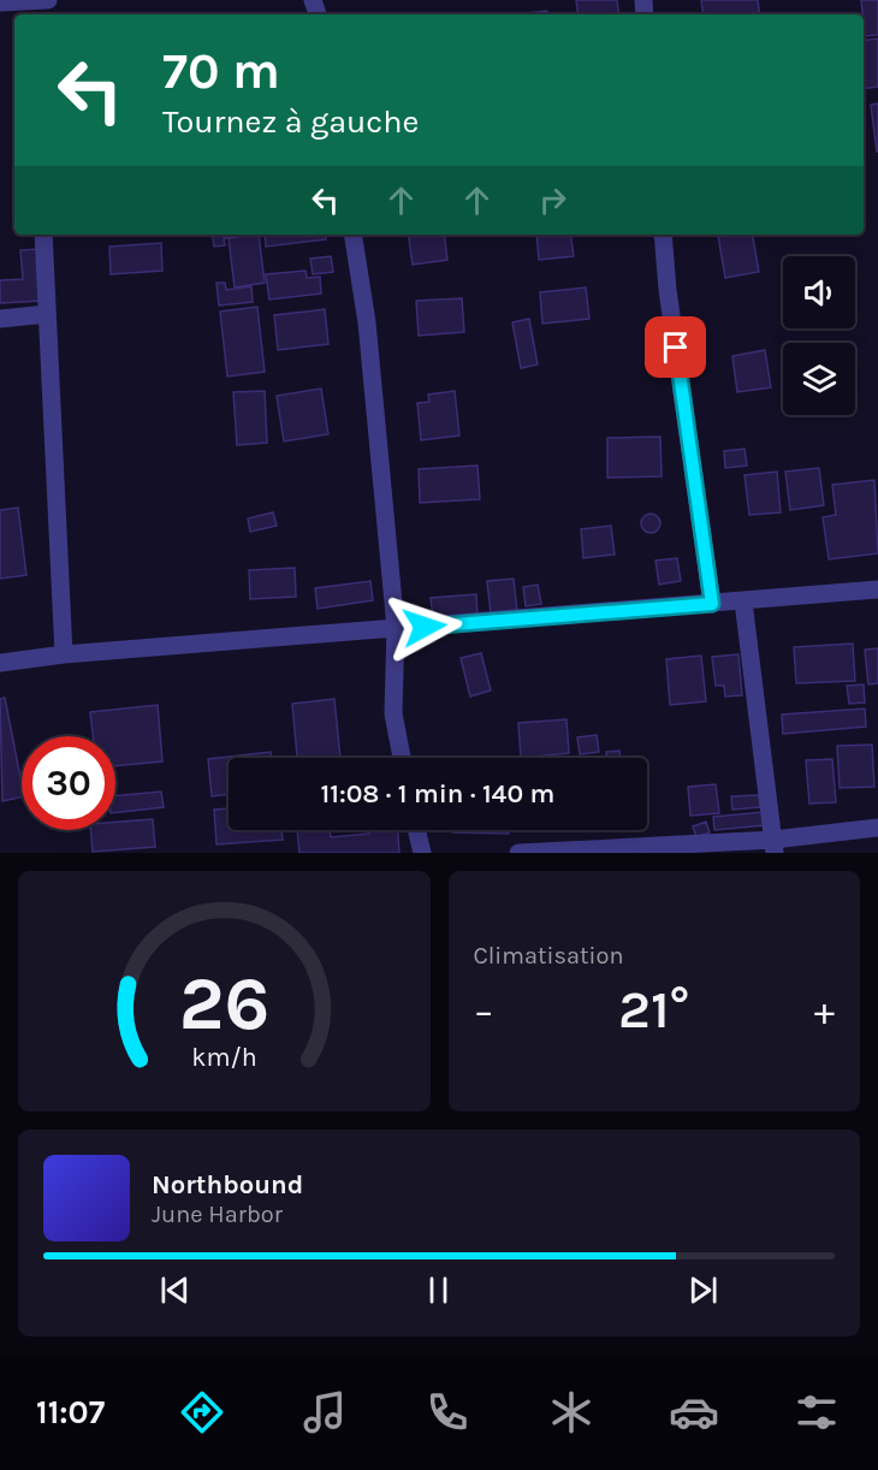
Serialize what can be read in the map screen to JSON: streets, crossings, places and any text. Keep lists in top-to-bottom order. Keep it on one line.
{"page":{"turn":["70 m","Tournez à gauche"],"limit":"30","trip":"11:08 · 1 min · 140 m","tile":"Climatisation","heat":["−","21°","+"],"song":["Northbound","June Harbor"],"tabs":"11:07","gauge":["26","km/h"]}}
